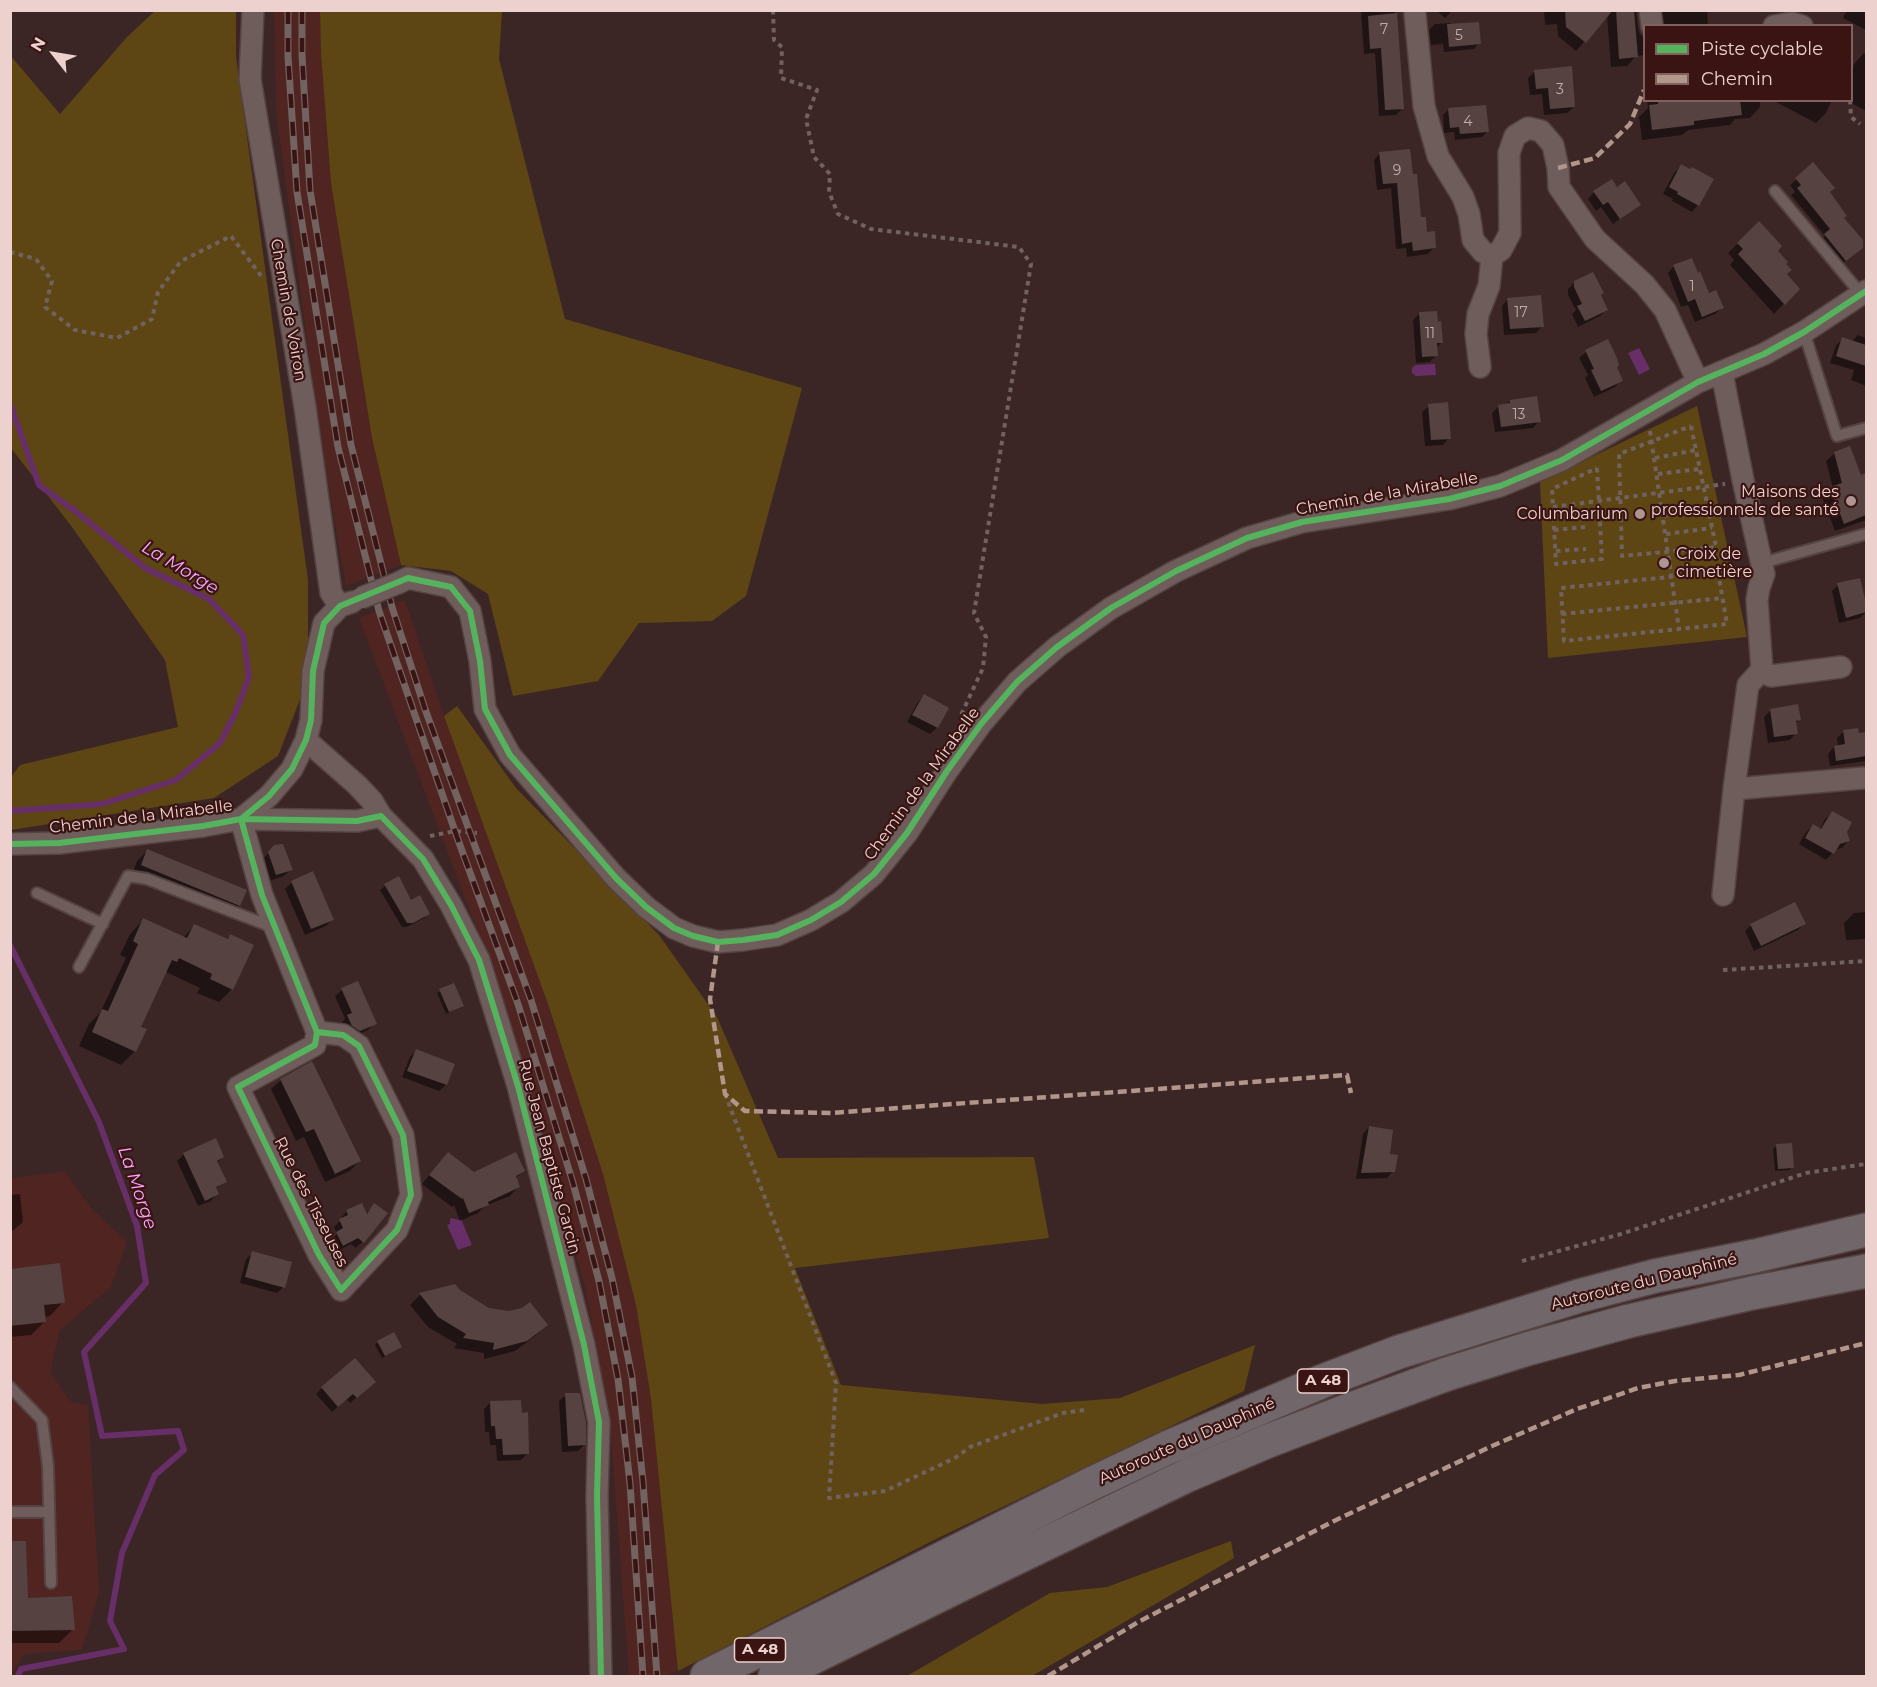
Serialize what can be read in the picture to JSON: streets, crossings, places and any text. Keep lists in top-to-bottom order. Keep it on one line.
{"streets":{"highway":["Autoroute du Dauphiné","A 48"],"street":["Chemin de Voiron","Chemin de la Mirabelle","Rue Jean Baptiste Garcin","Rue des Tisseuses"]},"crossings":[["Chemin de Voiron","Chemin de la Mirabelle"],["Chemin de la Mirabelle","Rue Jean Baptiste Garcin"]],"water":["La Morge"],"places":["Maisons des professionnels de santé","Columbarium","Croix de cimetière"],"house_numbers":["7","5","3","4","9","1","17","11","13"],"legend":["Piste cyclable","Chemin"],"north":"top left"}
